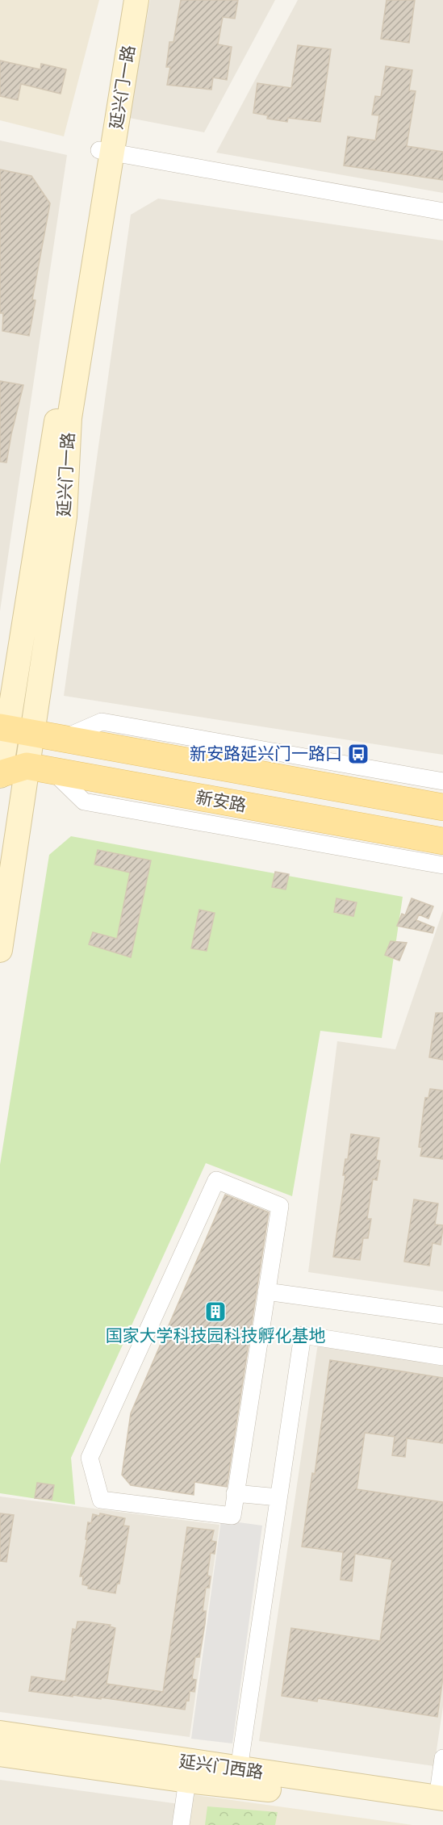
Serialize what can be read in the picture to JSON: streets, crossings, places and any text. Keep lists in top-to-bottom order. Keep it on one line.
{"streets":{"main road":["新安路"],"street":["延兴门一路","延兴门西路"]},"crossings":[["延兴门一路","新安路"]],"places":{"bus stop":["新安路延兴门一路口"],"building":["国家大学科技园科技孵化基地"]}}
